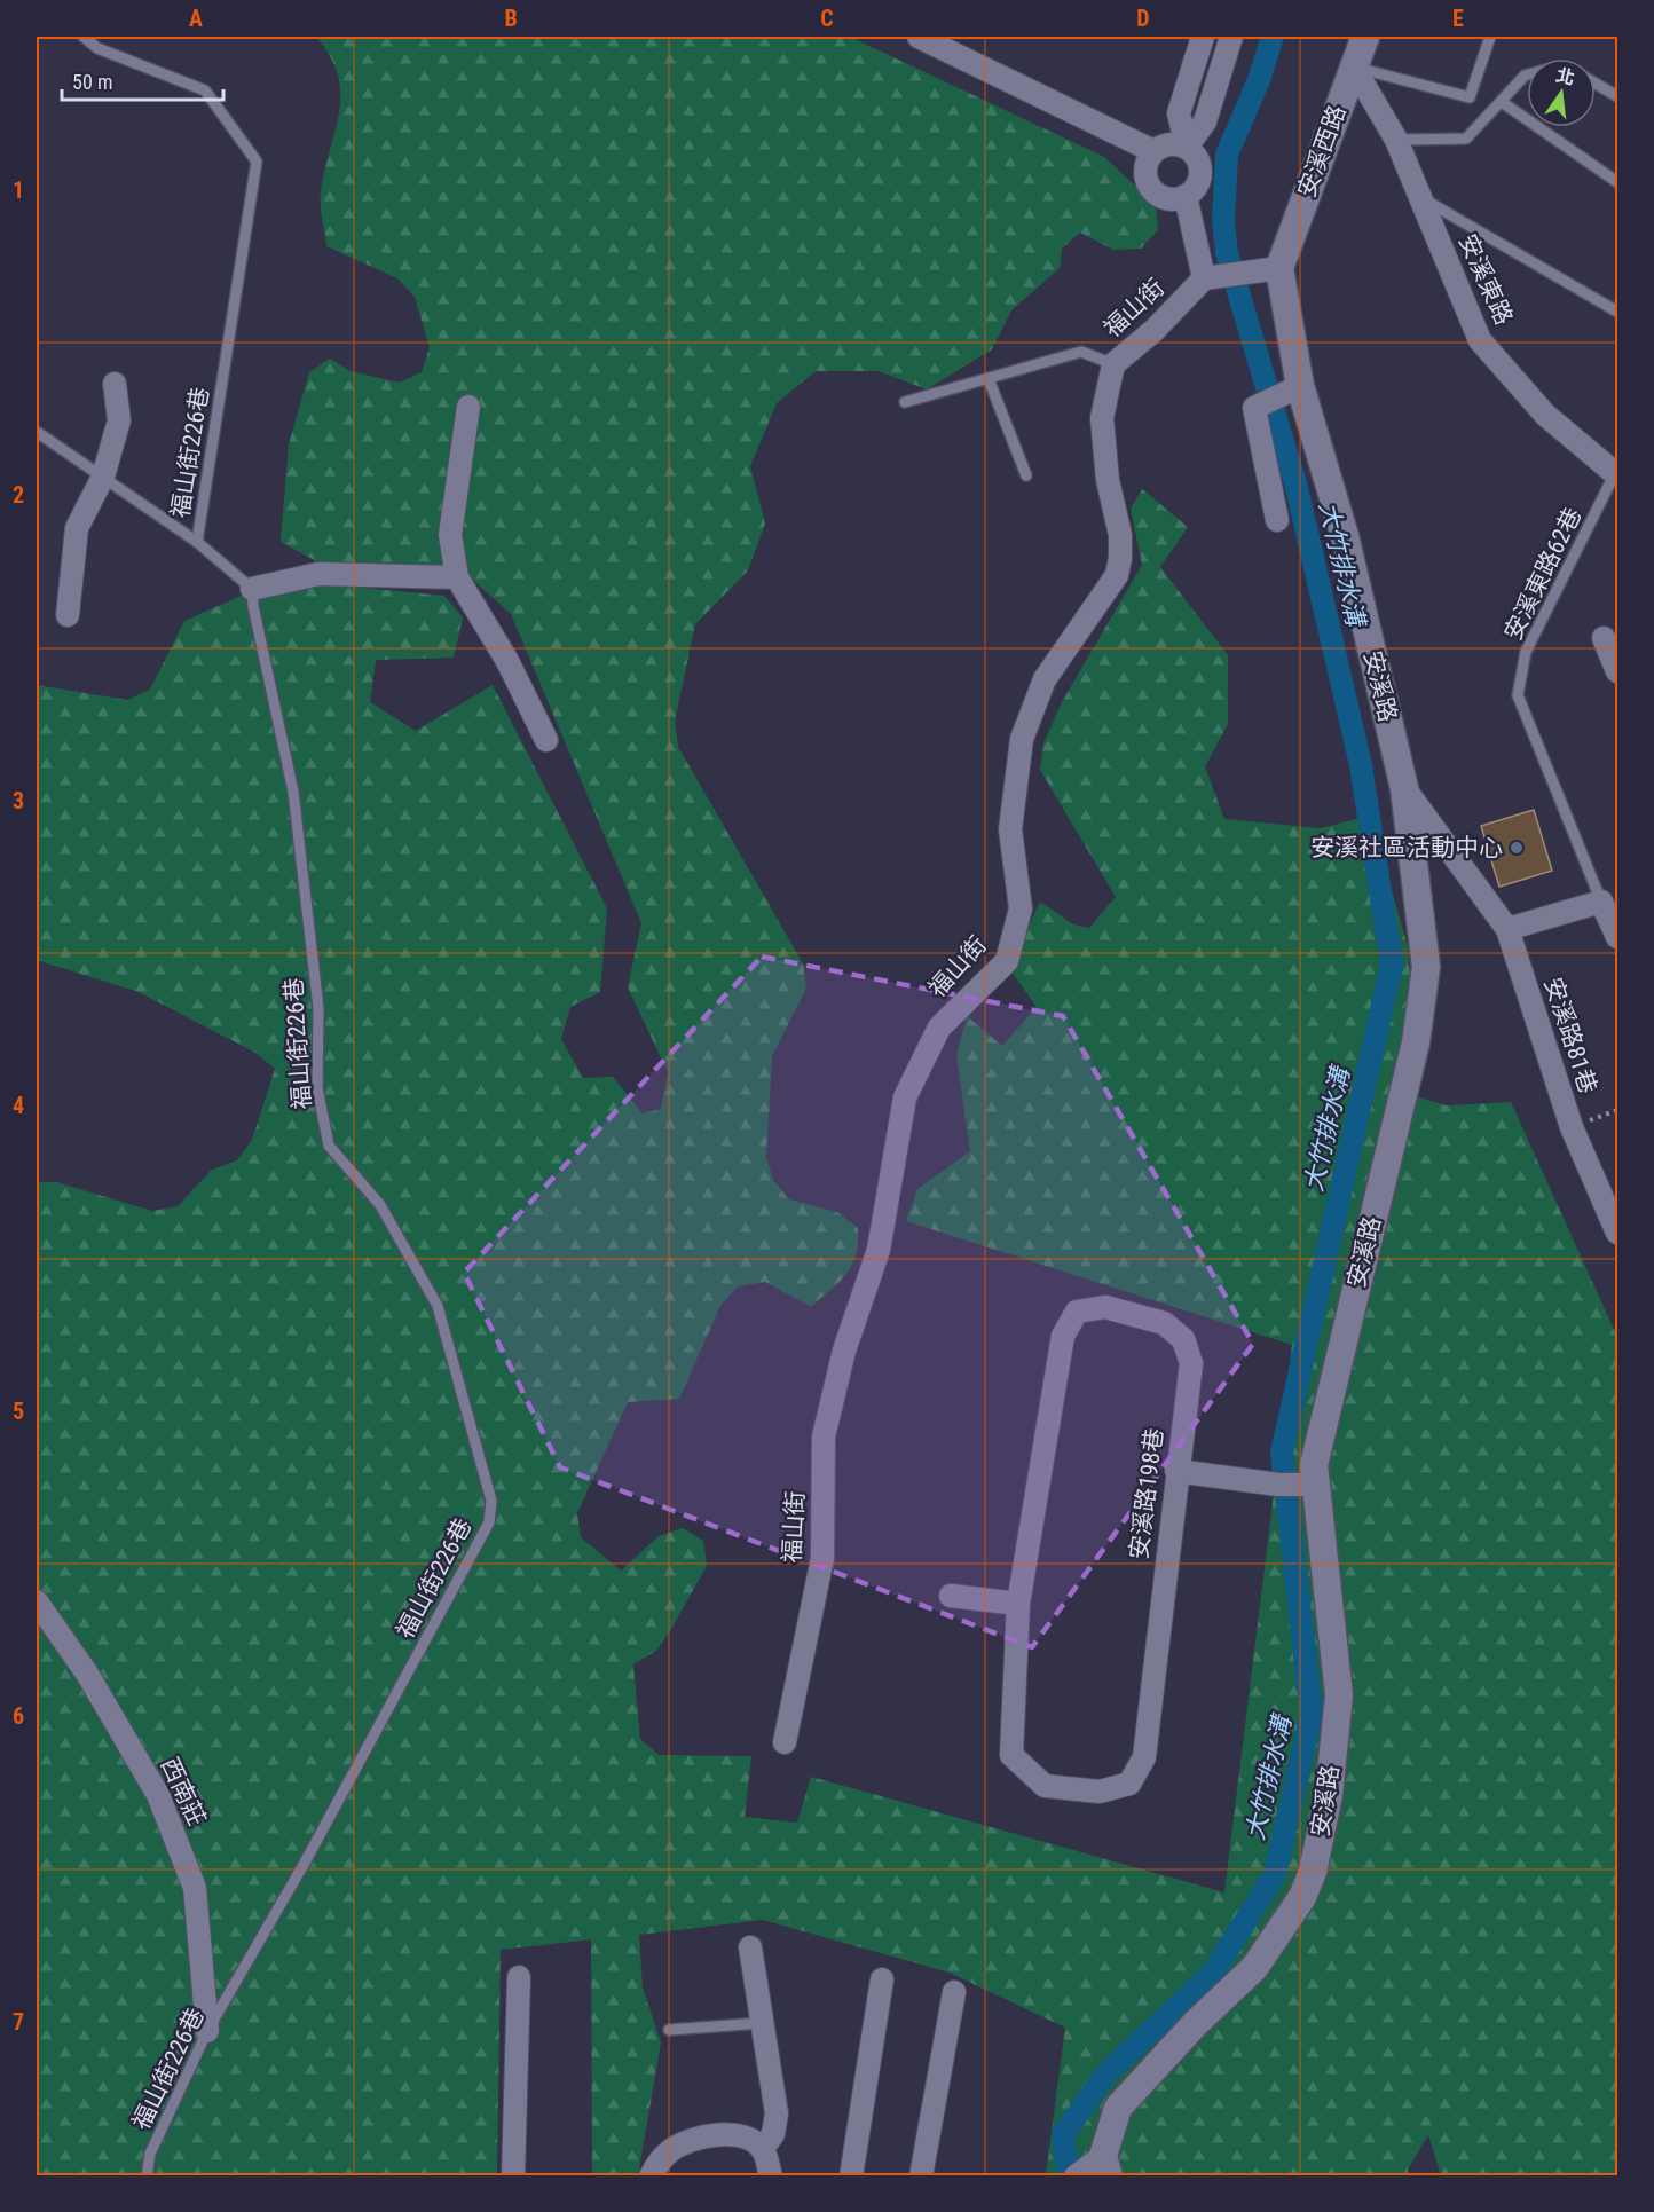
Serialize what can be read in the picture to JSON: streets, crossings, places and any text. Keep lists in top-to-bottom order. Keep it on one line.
{"streets":{"street":["安溪西路","安溪東路","福山街","安溪路","安溪路81巷","安溪路198巷","西南莊"],"lane":["福山街226巷","安溪東路62巷"]},"crossings":[["安溪西路","安溪東路"],["安溪西路","安溪路"],["安溪東路","安溪東路62巷"],["福山街226巷","西南莊"],["安溪路","安溪路81巷"]],"water":["大竹排水溝"],"places":["安溪社區活動中心"],"scale_bar":"50 m","north":"top","grid":{"columns":["A","B","C","D","E"],"rows":["1","2","3","4","5","6","7"]}}
